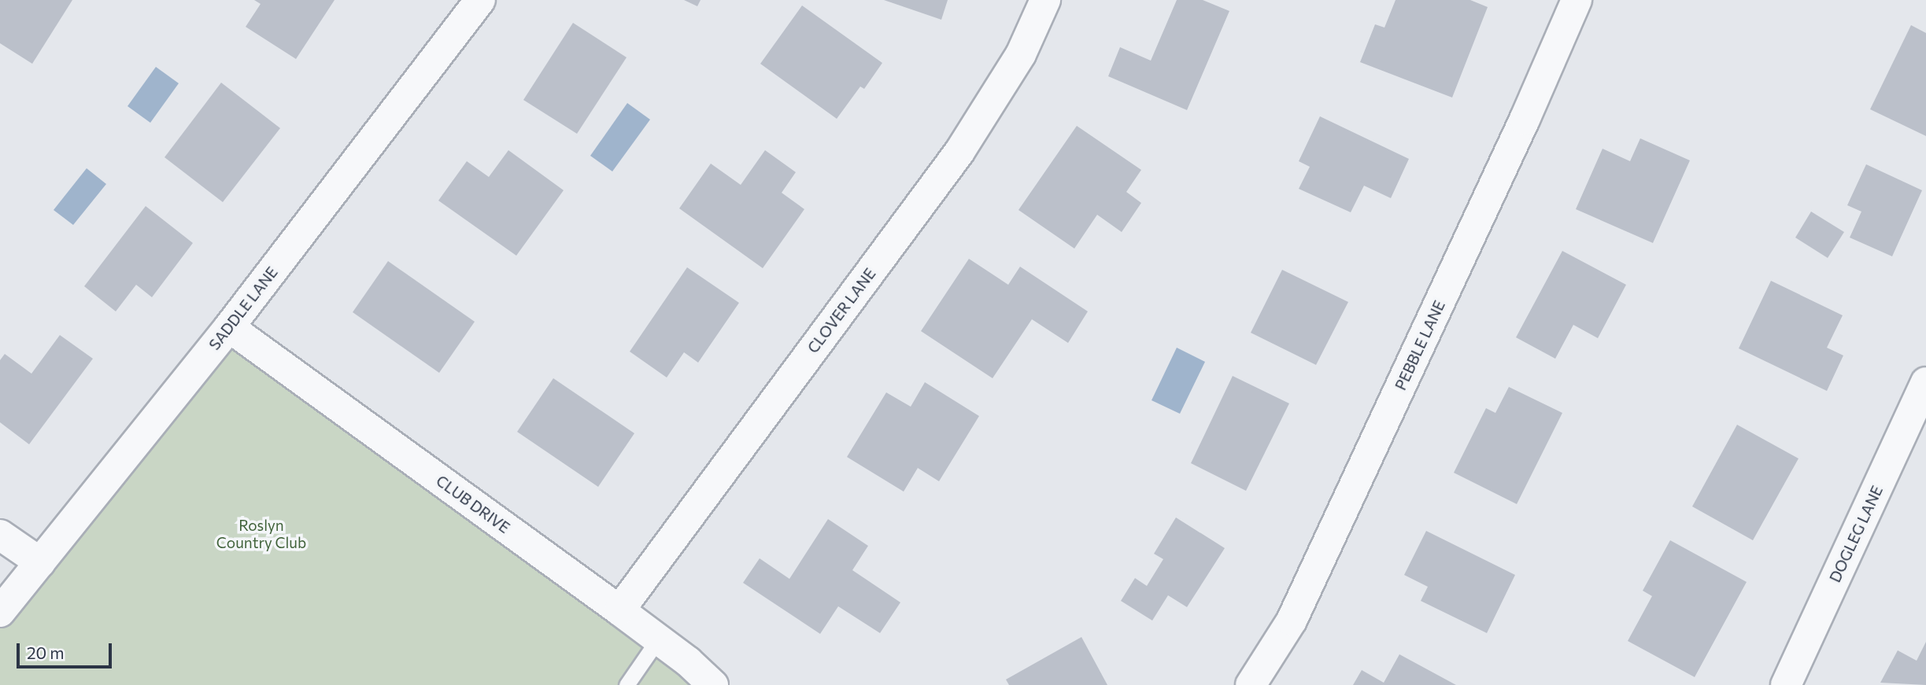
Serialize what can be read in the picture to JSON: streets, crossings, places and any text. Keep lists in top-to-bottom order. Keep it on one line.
{"streets":{"street":["SADDLE LANE","CLOVER LANE","PEBBLE LANE","CLUB DRIVE","DOGLEG LANE"]},"crossings":[["SADDLE LANE","CLUB DRIVE"],["CLOVER LANE","CLUB DRIVE"]],"parks":["Roslyn Country Club"],"scale_bar":"20 m"}
